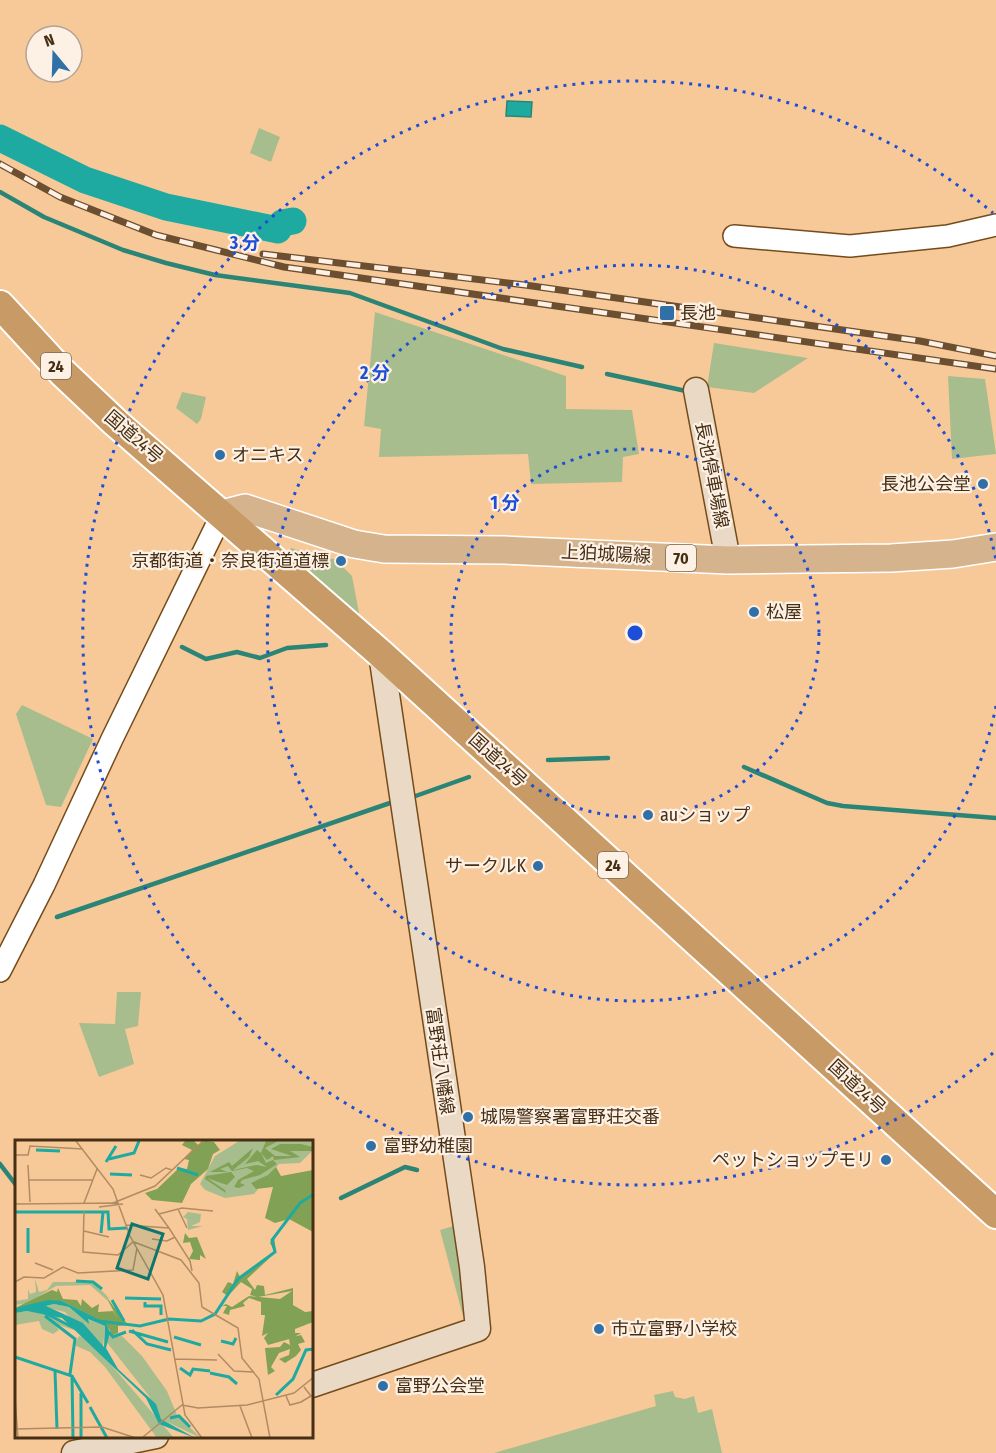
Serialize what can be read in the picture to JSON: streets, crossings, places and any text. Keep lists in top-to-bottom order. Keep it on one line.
{"streets":{"highway":["24","国道24号"],"main road":["長池停車場線","上狛城陽線","70","富野荘八幡線"]},"crossings":[["国道24号","上狛城陽線"],["国道24号","富野荘八幡線"],["長池停車場線","上狛城陽線"]],"places":{"transit":["長池"],"other":["オニキス","長池公会堂","京都街道・奈良街道道標","松屋","auショップ","サークルK","城陽警察署富野荘交番","富野幼稚園","ペットショップモリ","市立富野小学校","富野公会堂"]},"north":"top","rings":["3 分","2 分","1 分"]}
